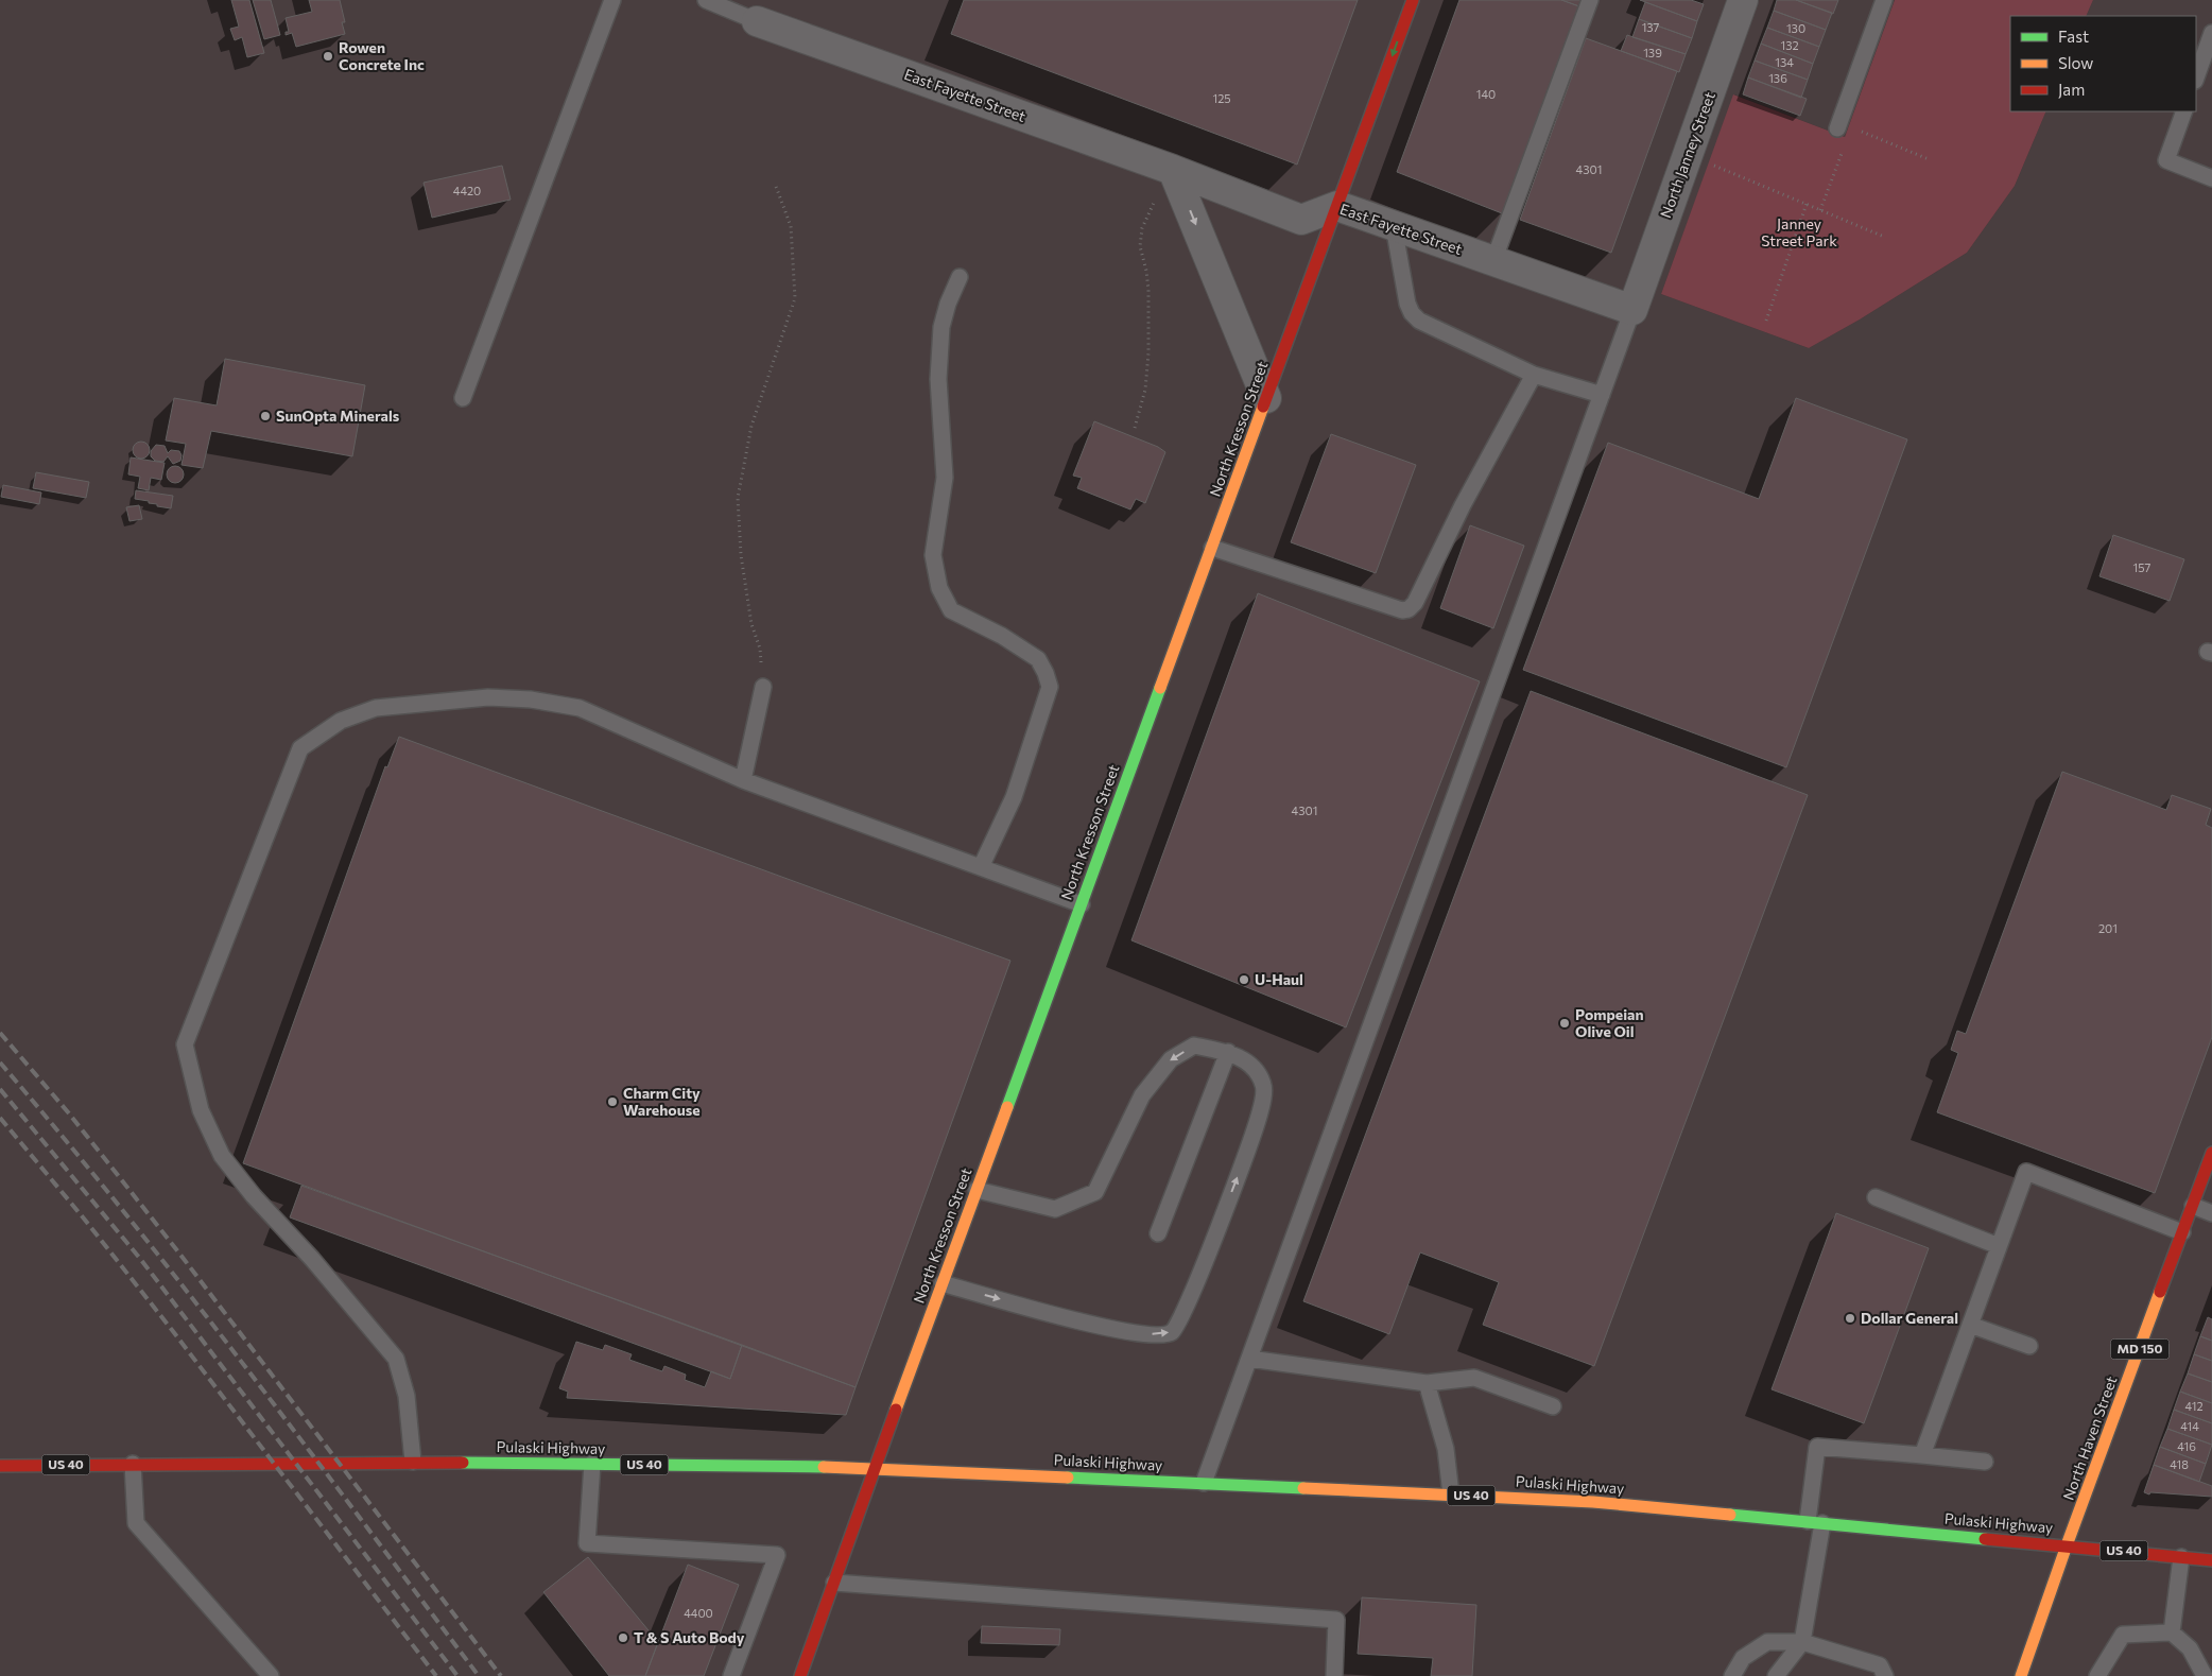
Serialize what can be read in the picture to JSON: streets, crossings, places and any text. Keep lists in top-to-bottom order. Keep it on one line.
{"streets":{"main road":["North Kresson Street","MD 150","North Haven Street","Pulaski Highway","US 40"],"street":["East Fayette Street","North Janney Street"]},"crossings":[["East Fayette Street","North Janney Street"],["East Fayette Street","North Kresson Street"],["North Kresson Street","Pulaski Highway"],["North Haven Street","Pulaski Highway"]],"parks":["Janney Street Park"],"places":["Rowen Concrete Inc","SunOpta Minerals","U-Haul","Pompeian Olive Oil","Charm City Warehouse","Dollar General","T & S Auto Body"],"house_numbers":["137","130","132","139","134","136","140","125","4301","4420","157","4301","201","412","414","416","418","4400"],"legend":["Fast","Slow","Jam"]}
